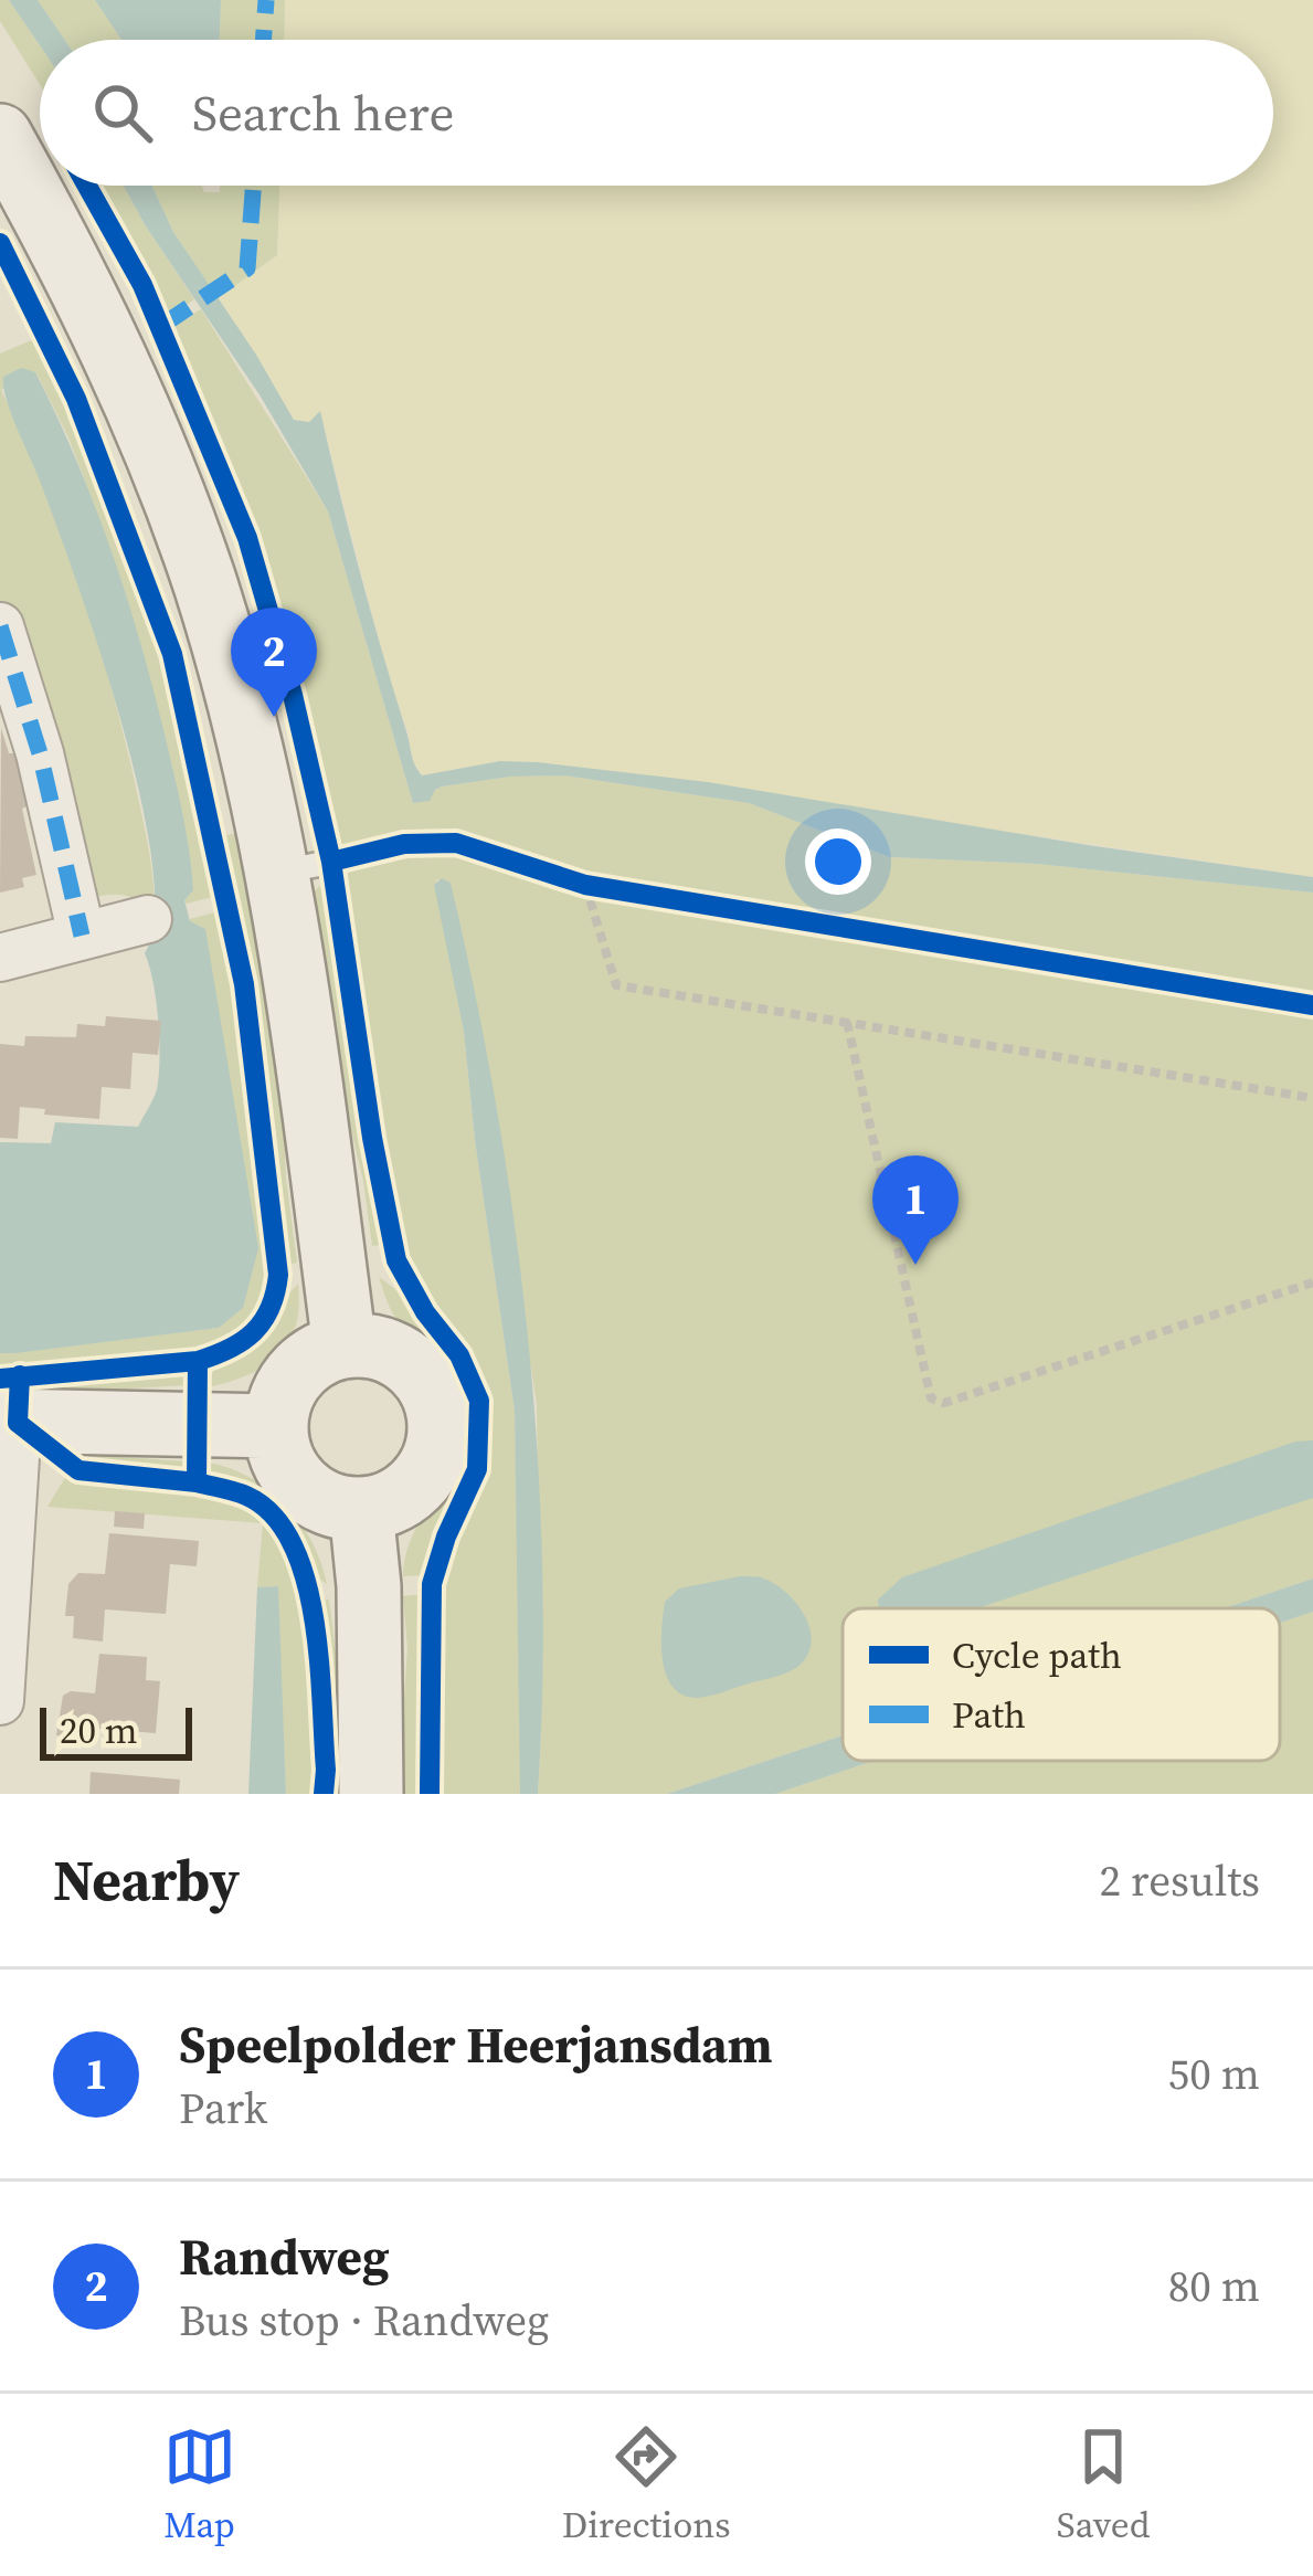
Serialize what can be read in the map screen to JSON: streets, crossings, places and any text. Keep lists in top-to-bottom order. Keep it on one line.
{"legend":["Cycle path","Path"],"scale_bar":"20 m","page":{"search":"Search here","pins":["2","1"],"scale":"20 m","heading":["Nearby","2 results"],"list":[{"mark":"1","name":"Speelpolder Heerjansdam","note":"Park","value":"50 m"},{"mark":"2","name":"Randweg","note":"Bus stop · Randweg","value":"80 m"}],"nav":["Map","Directions","Saved"]}}
